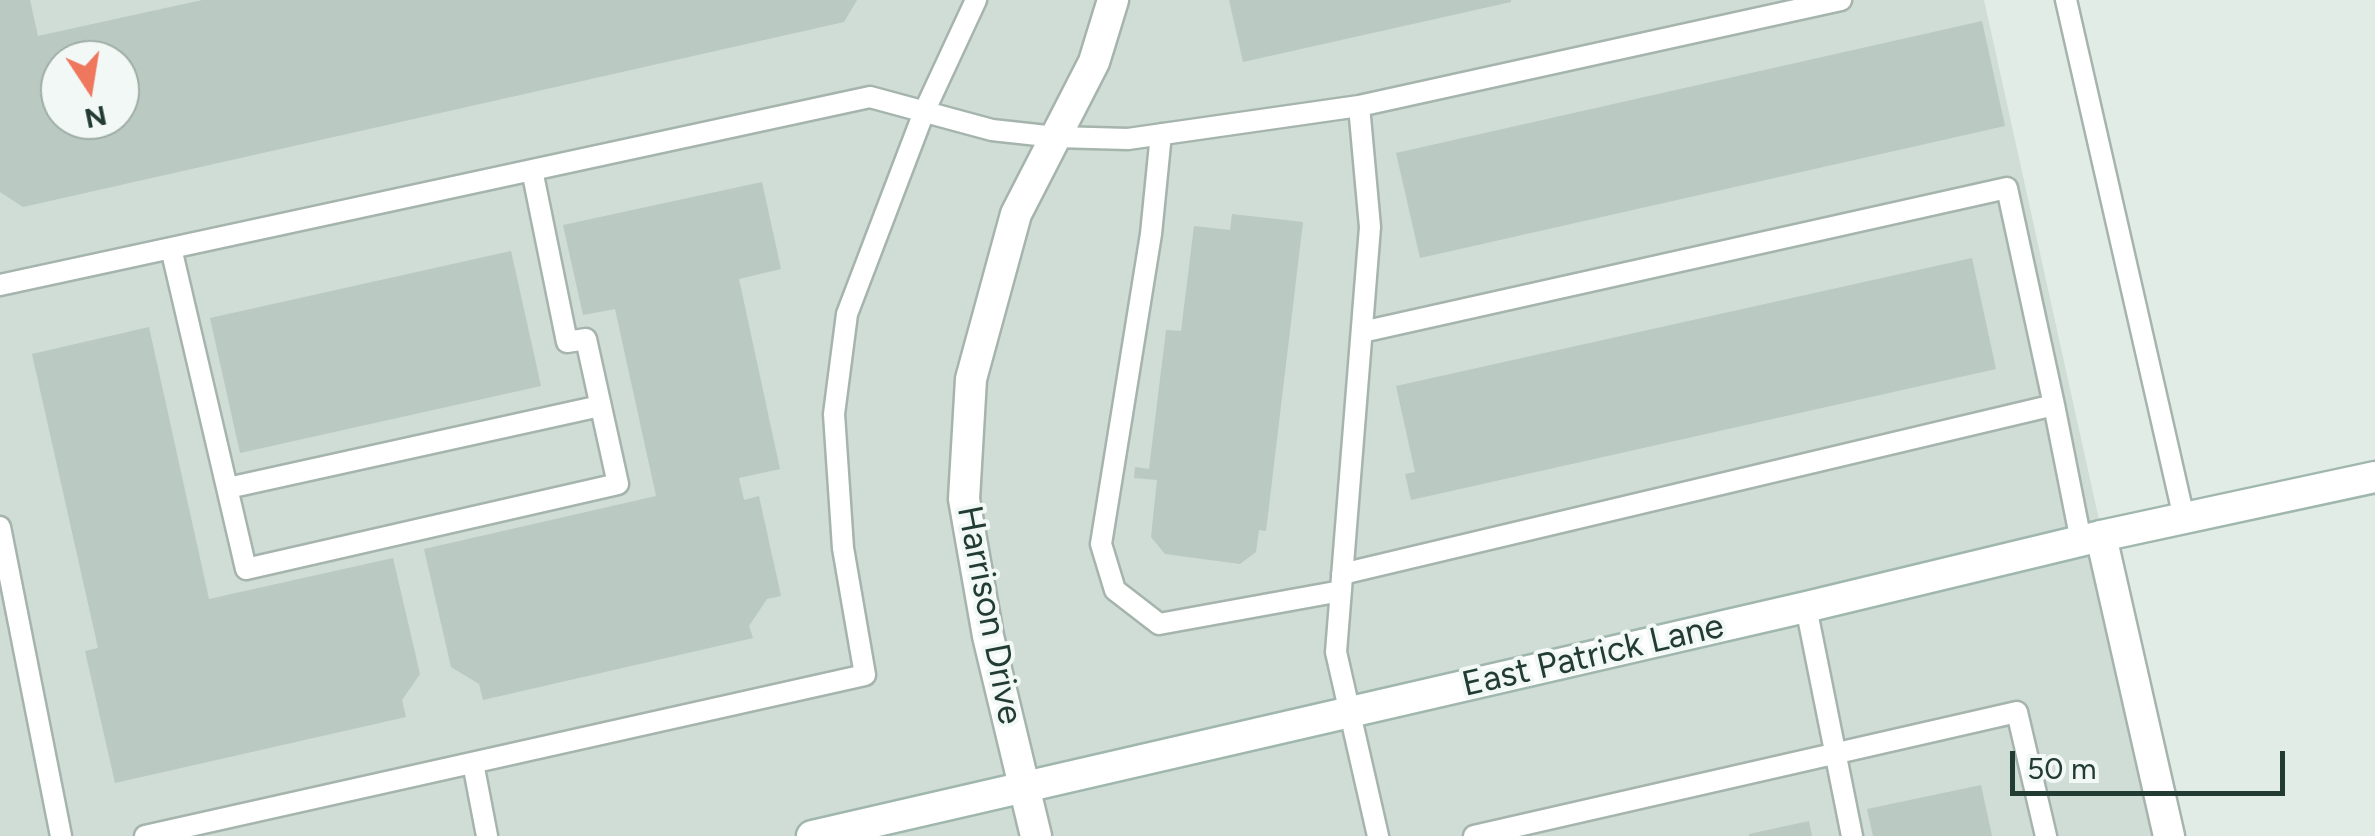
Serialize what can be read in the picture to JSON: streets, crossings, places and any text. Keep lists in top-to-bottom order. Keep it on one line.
{"streets":{"main road":["Harrison Drive","East Patrick Lane"]},"crossings":[["Harrison Drive","East Patrick Lane"]],"scale_bar":"50 m","north":"bottom"}
